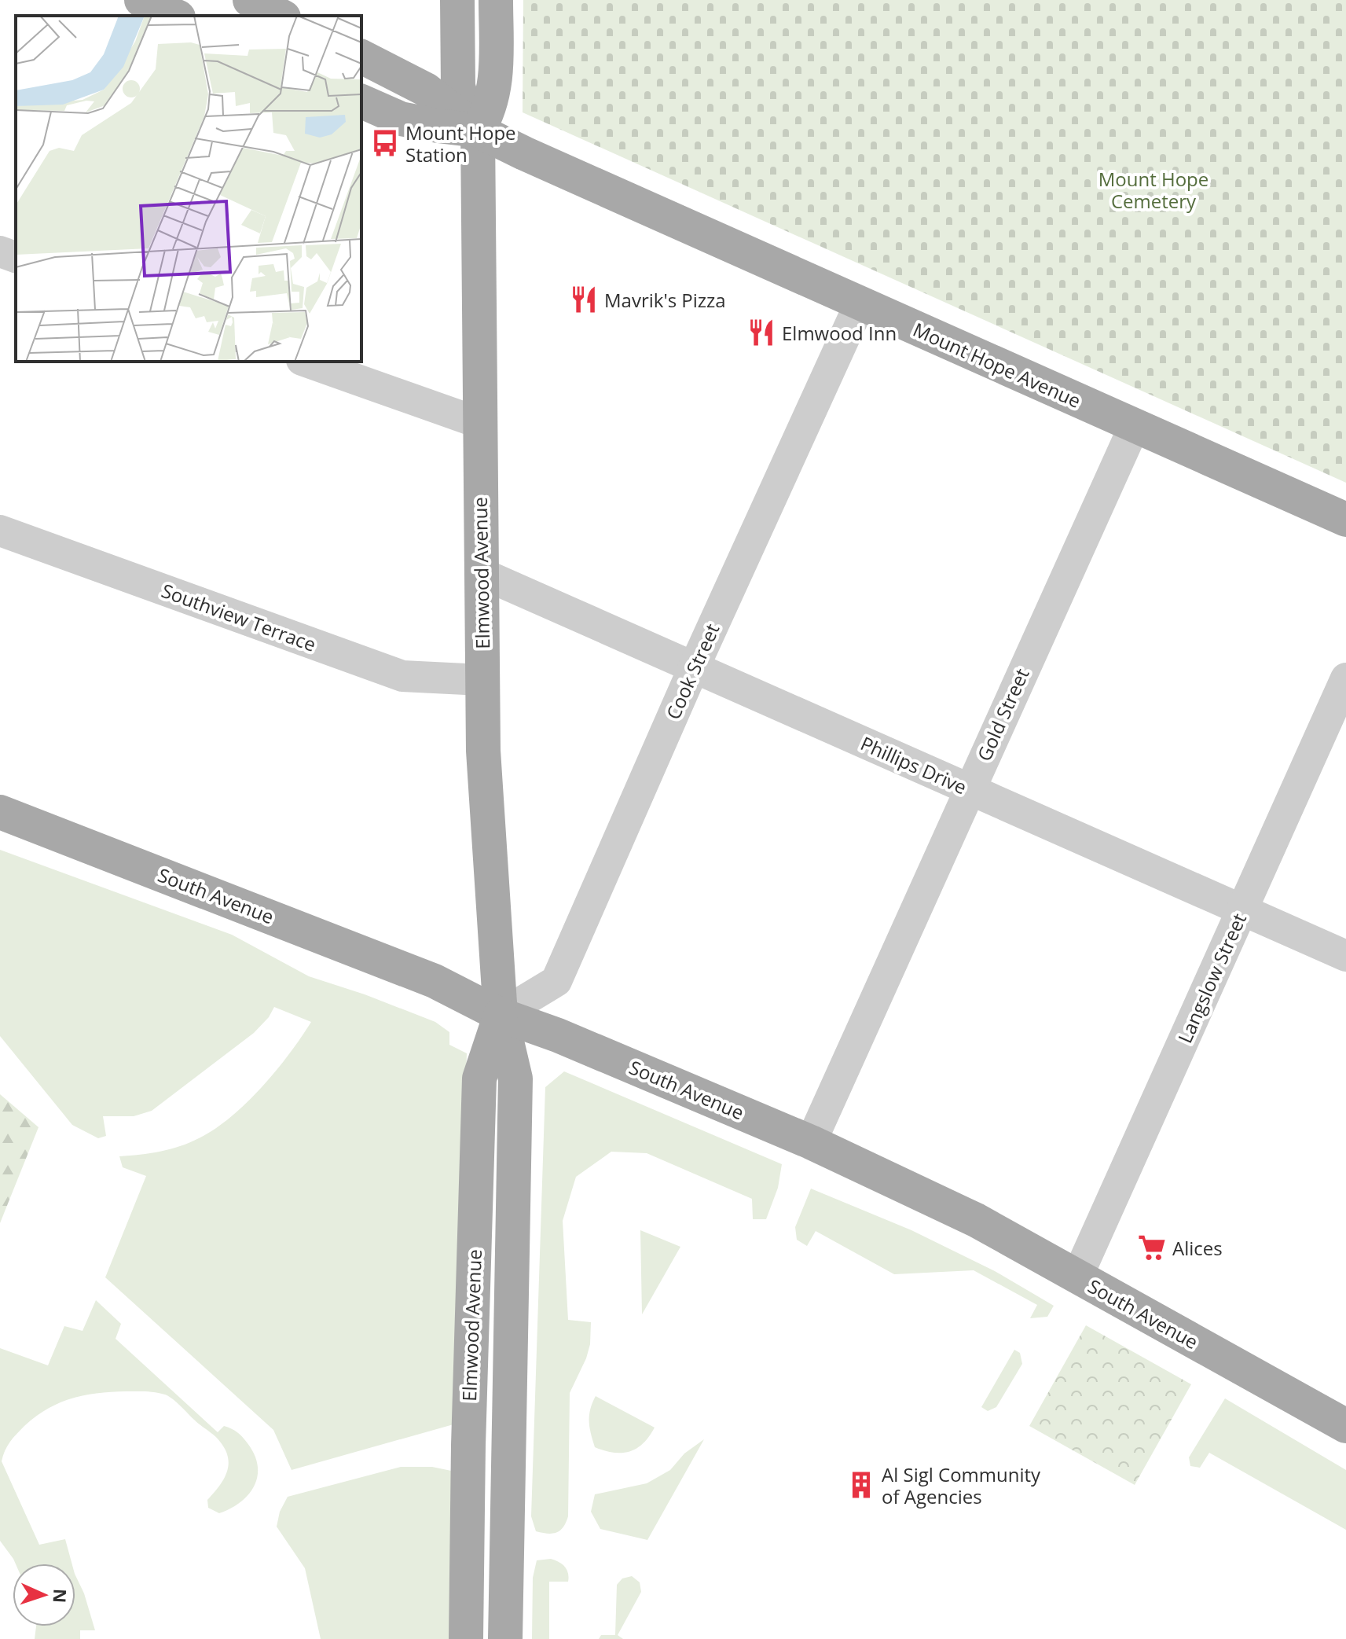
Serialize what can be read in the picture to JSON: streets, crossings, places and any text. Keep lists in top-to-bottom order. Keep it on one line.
{"streets":{"main road":["Mount Hope Avenue","Elmwood Avenue","South Avenue"],"street":["Southview Terrace","Cook Street","Gold Street","Phillips Drive","Langslow Street"]},"crossings":[["Mount Hope Avenue","Elmwood Avenue"],["Mount Hope Avenue","Cook Street"],["Mount Hope Avenue","Gold Street"],["Elmwood Avenue","Southview Terrace"],["Elmwood Avenue","Cook Street"],["Elmwood Avenue","Phillips Drive"],["Elmwood Avenue","South Avenue"],["Cook Street","Phillips Drive"],["Cook Street","South Avenue"],["Gold Street","Phillips Drive"],["Gold Street","South Avenue"],["Phillips Drive","Langslow Street"],["South Avenue","Langslow Street"]],"parks":["Mount Hope Cemetery"],"places":{"bus stop":["Mount Hope Station"],"restaurant":["Mavrik's Pizza","Elmwood Inn"],"supermarket":["Alices"],"building":["Al Sigl Community of Agencies"]},"north":"right"}
